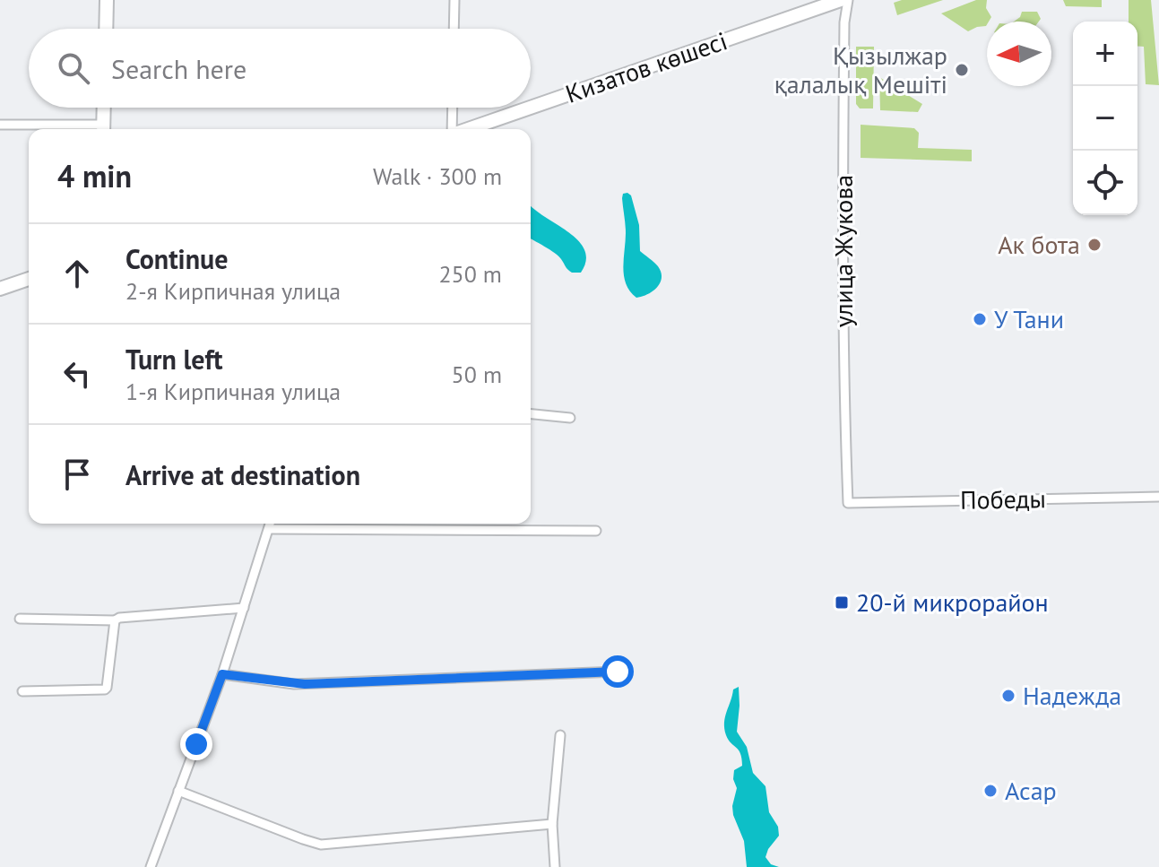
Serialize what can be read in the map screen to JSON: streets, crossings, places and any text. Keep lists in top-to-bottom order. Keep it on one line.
{"streets":{"main road":["Кизатов көшесі"],"street":["улица Жукова","Победы"]},"crossings":[["улица Жукова","Победы"]],"places":{"other":["Қызылжар қалалық Мешіті","Ак бота","У Тани","Надежда","Асар"],"transit":["20-й микрорайон"]},"north":"left","page":{"map_buttons":["+","−"],"search":"Search here","heading":["4 min","Walk · 300 m"],"list":[["Continue","2-я Кирпичная улица","250 m"],["Turn left","1-я Кирпичная улица","50 m"],"Arrive at destination"]}}
